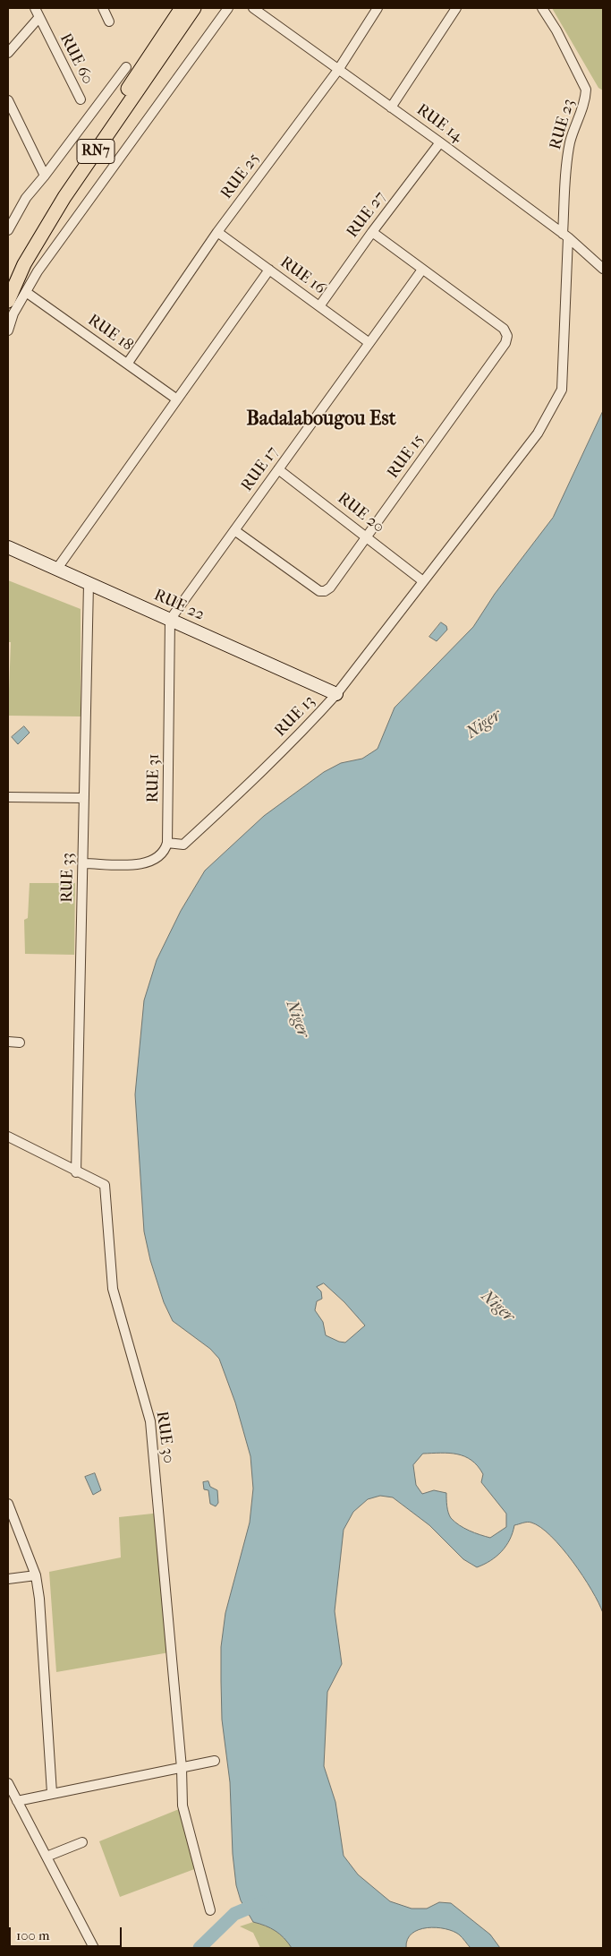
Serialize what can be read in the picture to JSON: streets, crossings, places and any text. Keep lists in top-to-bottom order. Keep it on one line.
{"streets":{"main road":["RN7"],"street":["RUE 60","RUE 14","RUE 23","RUE 25","RUE 27","RUE 16","RUE 18","RUE 15","RUE 17","RUE 20","RUE 22","RUE 13","RUE 31","RUE 33","RUE 30"]},"crossings":[["RUE 14","RUE 23"],["RUE 14","RUE 25"],["RUE 14","RUE 27"],["RUE 23","RUE 20"],["RUE 23","RUE 13"],["RUE 25","RUE 16"],["RUE 25","RUE 18"],["RUE 27","RUE 16"],["RUE 16","RUE 17"],["RUE 15","RUE 17"],["RUE 15","RUE 20"],["RUE 17","RUE 20"],["RUE 17","RUE 22"],["RUE 17","RUE 31"],["RUE 20","RUE 13"],["RUE 22","RUE 13"],["RUE 22","RUE 31"],["RUE 22","RUE 33"],["RUE 13","RUE 31"],["RUE 33","RUE 30"]],"districts":["Badalabougou Est"],"water":["Niger"],"scale_bar":"100 m"}
